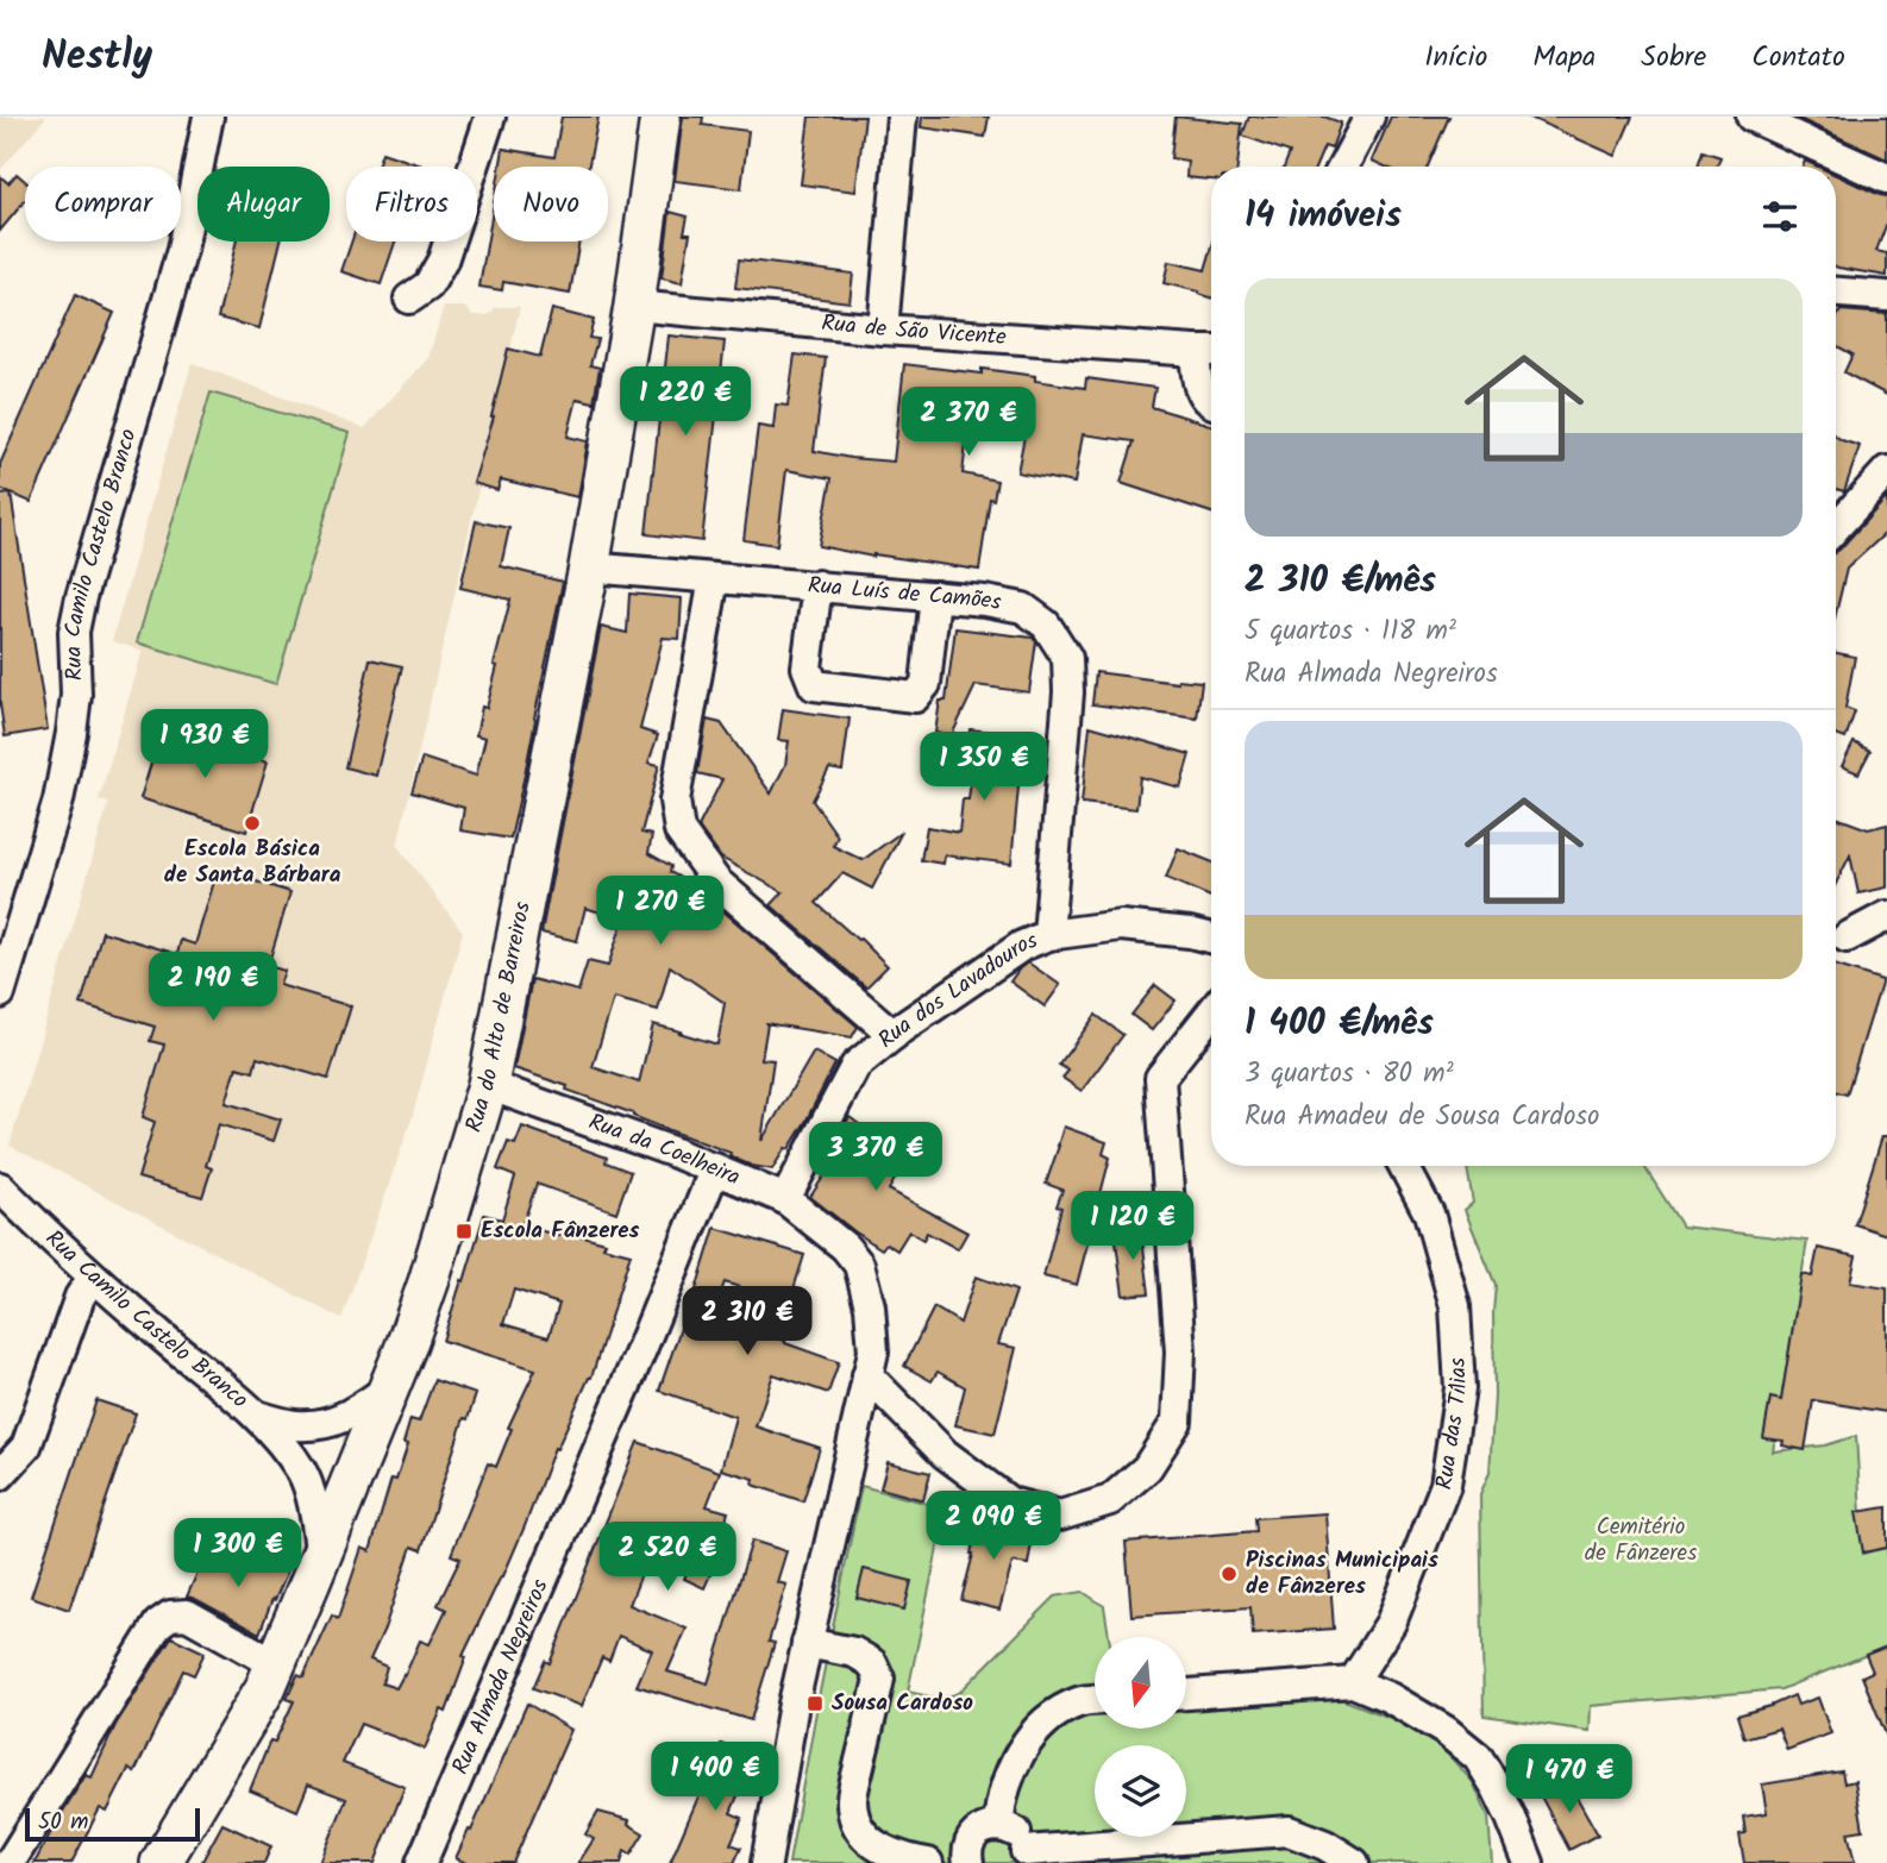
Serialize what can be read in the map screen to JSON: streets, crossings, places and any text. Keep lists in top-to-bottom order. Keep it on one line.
{"streets":{"street":["Rua de São Vicente","Rua Camilo Castelo Branco","Rua Luís de Camões","Rua dos Lavadouros","Rua do Alto de Barreiros","Rua da Coelheira","Rua das Tílias","Rua Almada Negreiros"]},"crossings":[["Rua de São Vicente","Rua do Alto de Barreiros"],["Rua Camilo Castelo Branco","Rua do Alto de Barreiros"],["Rua Luís de Camões","Rua dos Lavadouros"],["Rua Luís de Camões","Rua do Alto de Barreiros"],["Rua dos Lavadouros","Rua da Coelheira"],["Rua do Alto de Barreiros","Rua da Coelheira"],["Rua da Coelheira","Rua Almada Negreiros"]],"parks":["Cemitério de Fânzeres"],"places":{"other":["Escola Básica de Santa Bárbara","Piscinas Municipais de Fânzeres"],"transit":["Escola Fânzeres","Sousa Cardoso"]},"scale_bar":"50 m","north":"bottom","page":{"header":"Nestly","nav":["Início","Mapa","Sobre","Contato"],"chip":["Comprar","Alugar","Filtros","Novo"],"heading":"14 imóveis","list":[{"name":"2 310 €/mês","note":"5 quartos · 118 m² · Rua Almada Negreiros"},{"name":"1 400 €/mês","note":"3 quartos · 80 m² · Rua Amadeu de Sousa Cardoso"}],"price":["1 220 €","2 370 €","1 930 €","1 350 €","1 270 €","2 190 €","3 370 €","1 120 €","2 310 €","2 090 €","1 300 €","2 520 €","1 400 €","1 470 €"],"scale":"50 m"}}
